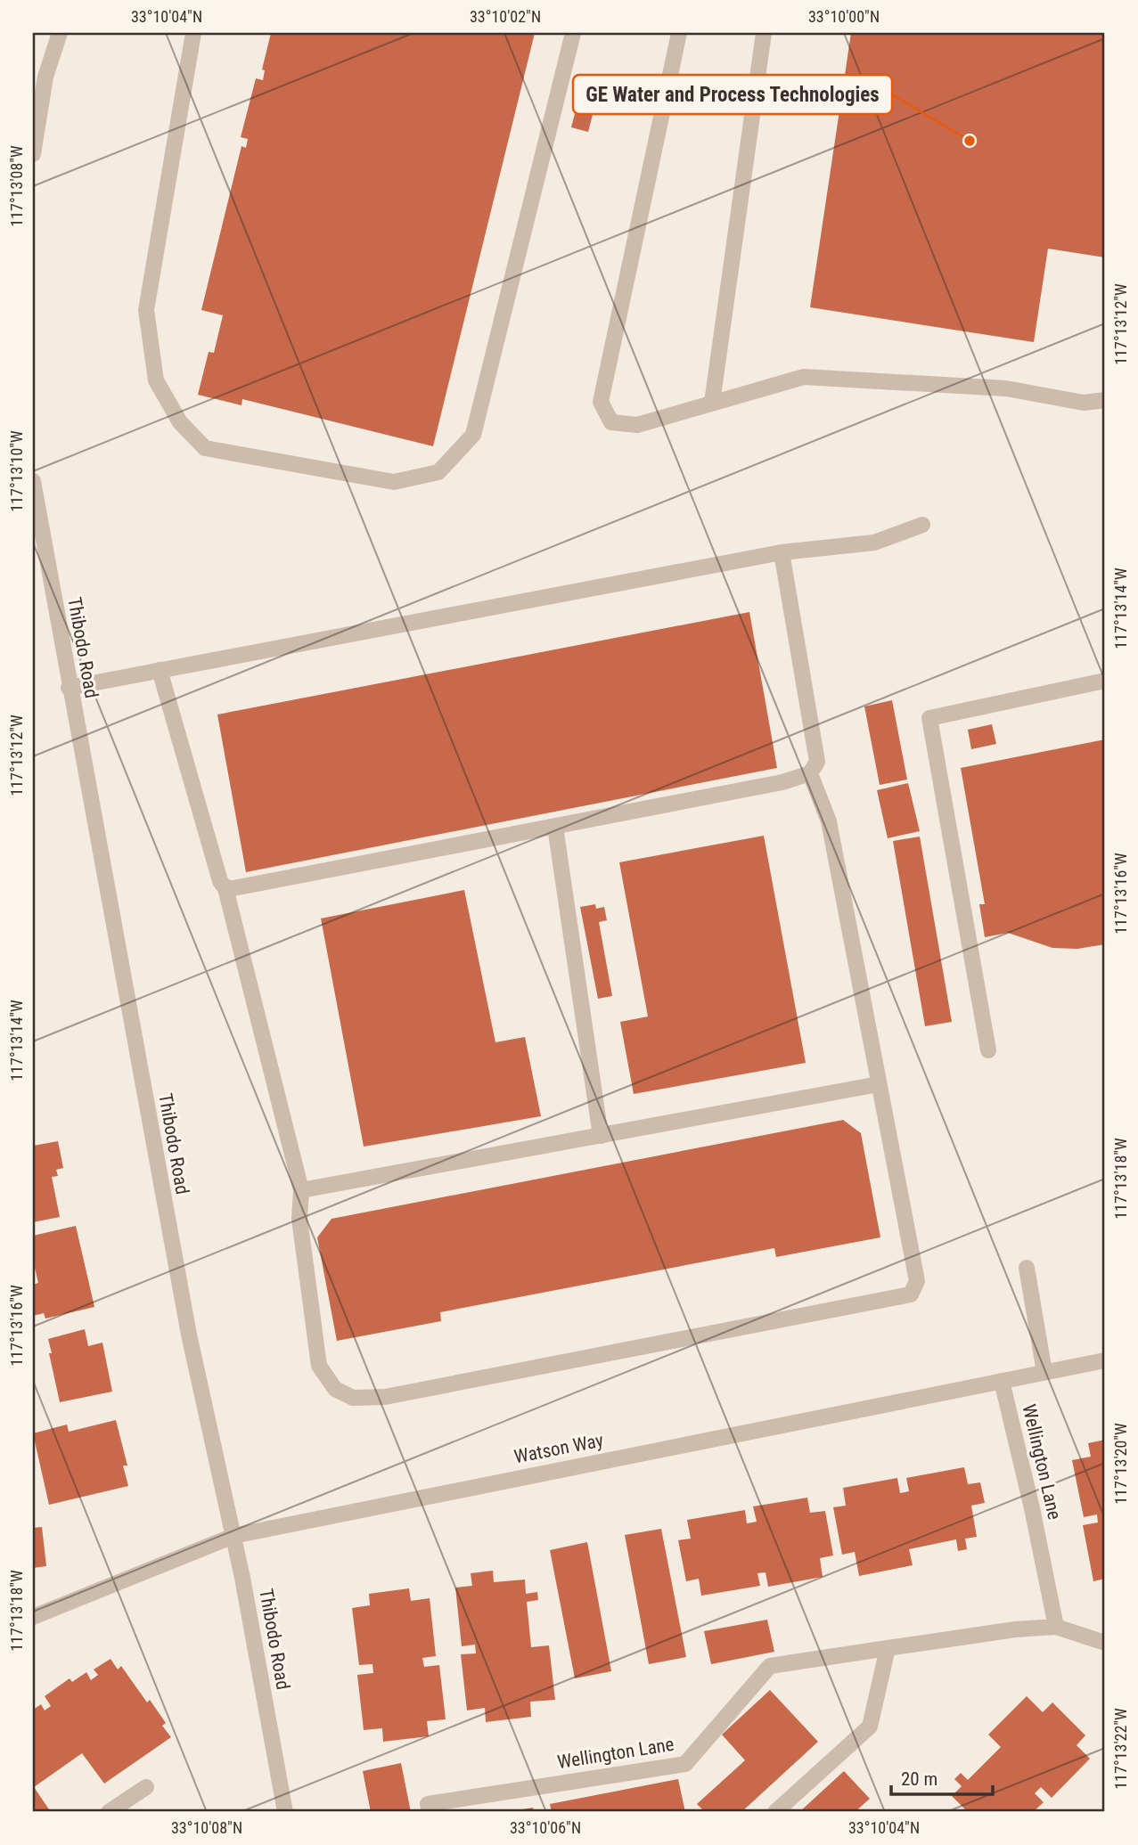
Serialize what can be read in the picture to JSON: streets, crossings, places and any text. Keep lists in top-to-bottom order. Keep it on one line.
{"streets":{"street":["Thibodo Road","Watson Way","Wellington Lane"]},"crossings":[["Thibodo Road","Watson Way"],["Watson Way","Wellington Lane"]],"places":["GE Water and Process Technologies"],"scale_bar":"20 m","coordinates":["33°10'04\"N","33°10'02\"N","33°10'00\"N","117°13'08\"W","117°13'12\"W","117°13'10\"W","117°13'14\"W","117°13'16\"W","117°13'18\"W","117°13'20\"W","117°13'22\"W","33°10'08\"N","33°10'06\"N"]}
